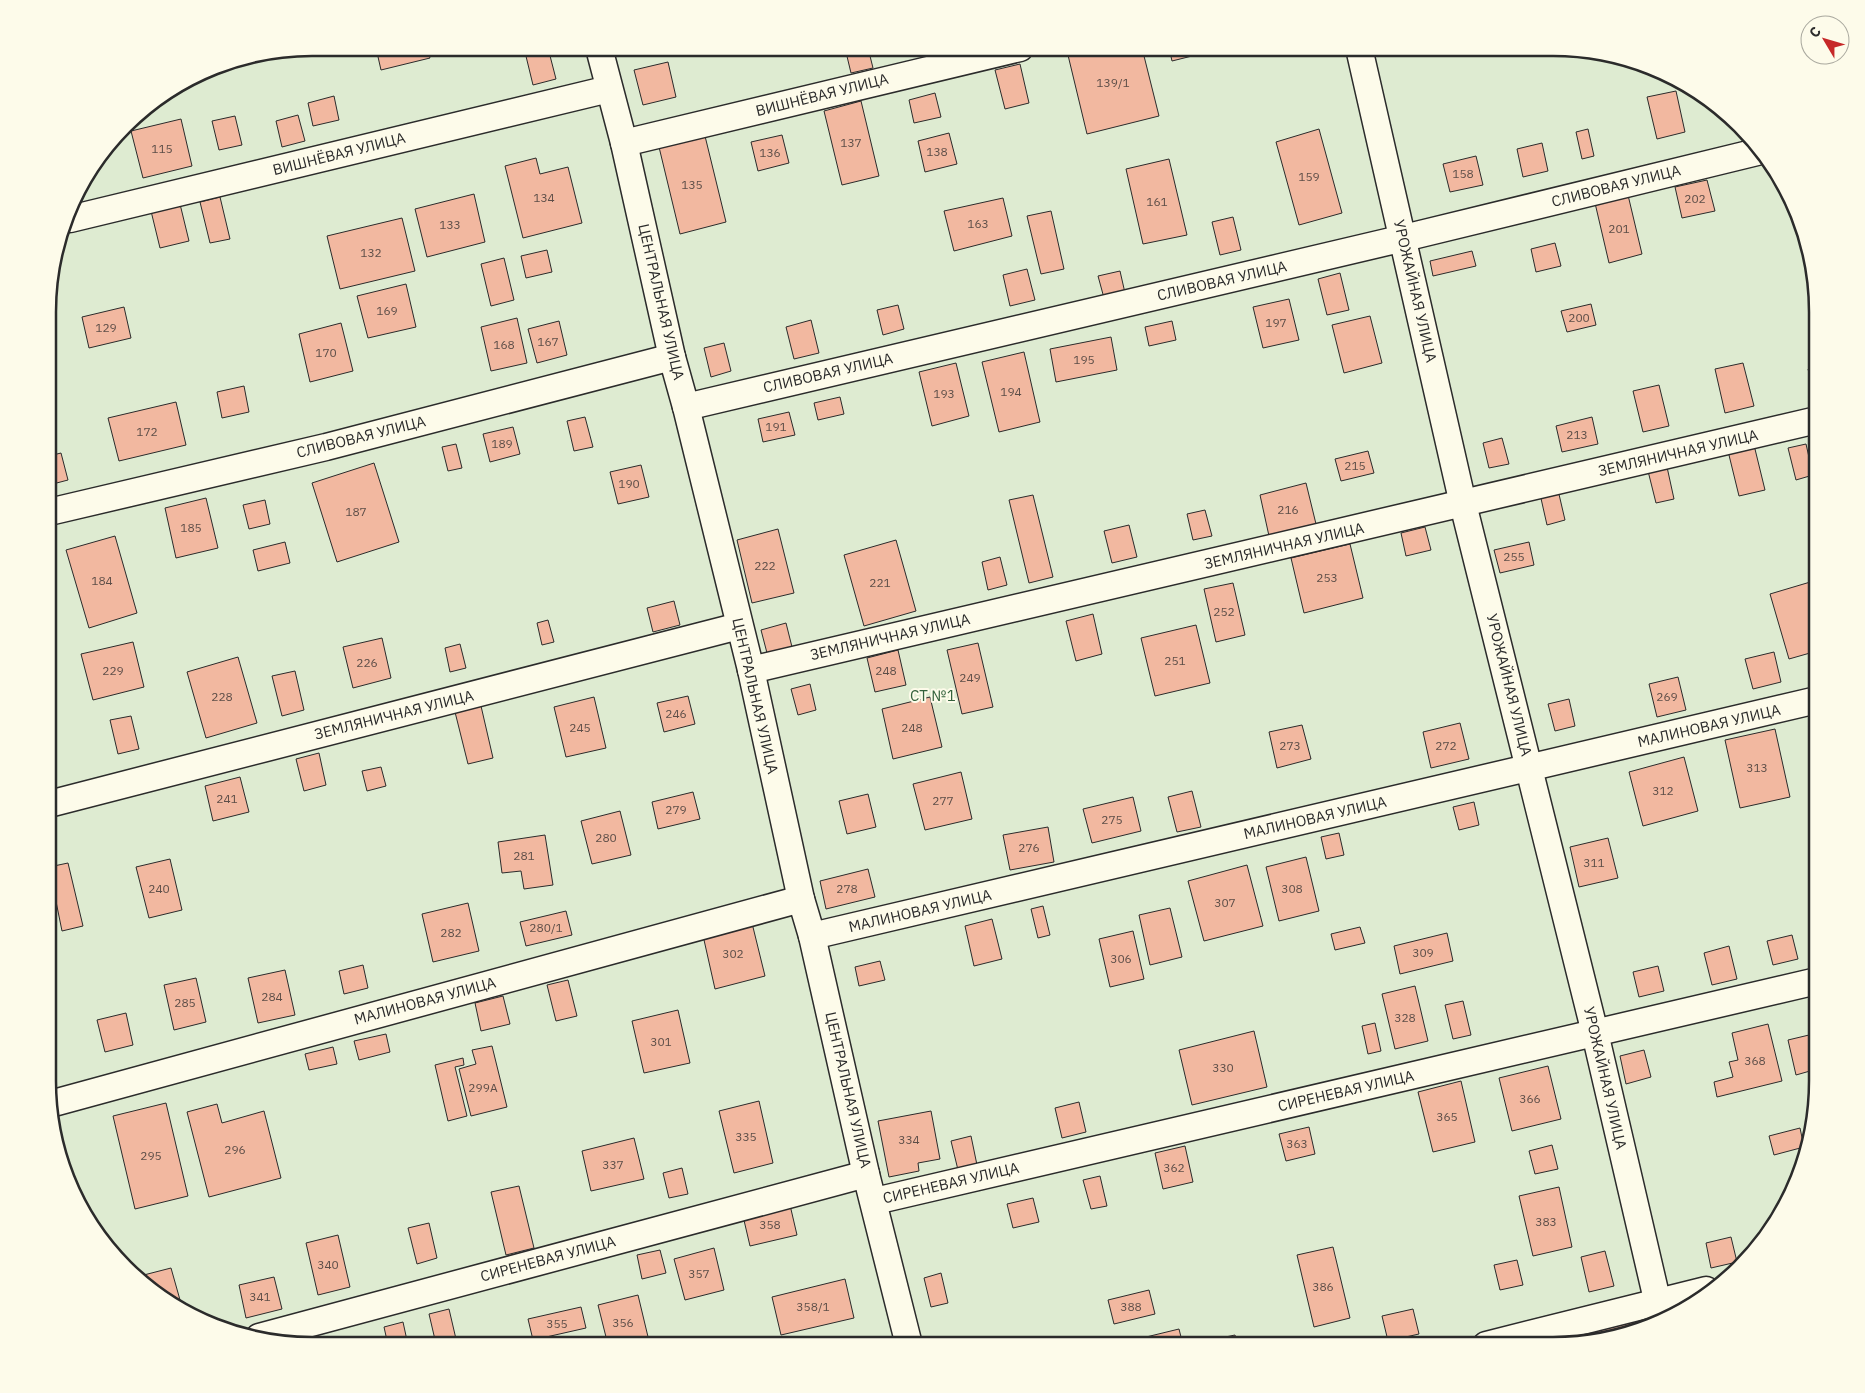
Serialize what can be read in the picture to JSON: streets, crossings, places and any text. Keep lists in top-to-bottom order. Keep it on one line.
{"streets":{"street":["ВИШНЁВАЯ УЛИЦА","СЛИВОВАЯ УЛИЦА","УРОЖАЙНАЯ УЛИЦА","ЦЕНТРАЛЬНАЯ УЛИЦА","ЗЕМЛЯНИЧНАЯ УЛИЦА","МАЛИНОВАЯ УЛИЦА","СИРЕНЕВАЯ УЛИЦА"]},"crossings":[["ВИШНЁВАЯ УЛИЦА","ЦЕНТРАЛЬНАЯ УЛИЦА"],["СЛИВОВАЯ УЛИЦА","УРОЖАЙНАЯ УЛИЦА"],["СЛИВОВАЯ УЛИЦА","ЦЕНТРАЛЬНАЯ УЛИЦА"],["УРОЖАЙНАЯ УЛИЦА","ЗЕМЛЯНИЧНАЯ УЛИЦА"],["УРОЖАЙНАЯ УЛИЦА","МАЛИНОВАЯ УЛИЦА"],["УРОЖАЙНАЯ УЛИЦА","СИРЕНЕВАЯ УЛИЦА"],["ЦЕНТРАЛЬНАЯ УЛИЦА","ЗЕМЛЯНИЧНАЯ УЛИЦА"],["ЦЕНТРАЛЬНАЯ УЛИЦА","МАЛИНОВАЯ УЛИЦА"],["ЦЕНТРАЛЬНАЯ УЛИЦА","СИРЕНЕВАЯ УЛИЦА"]],"parks":["СТ №1"],"house_numbers":["139/1","137","115","138","136","158","159","135","134","202","161","163","133","201","132","169","200","197","129","167","168","170","195","194","193","191","172","213","189","215","190","216","187","185","255","222","253","184","221","252","251","226","229","248","249","228","269","246","245","248","273","272","313","312","241","277","279","275","280","276","281","311","240","278","308","307","280/1","282","309","302","306","284","285","328","301","368","330","299А","366","365","335","334","363","296","295","337","362","383","358","340","357","386","341","358/1","388","356","355"],"north":"top left"}
